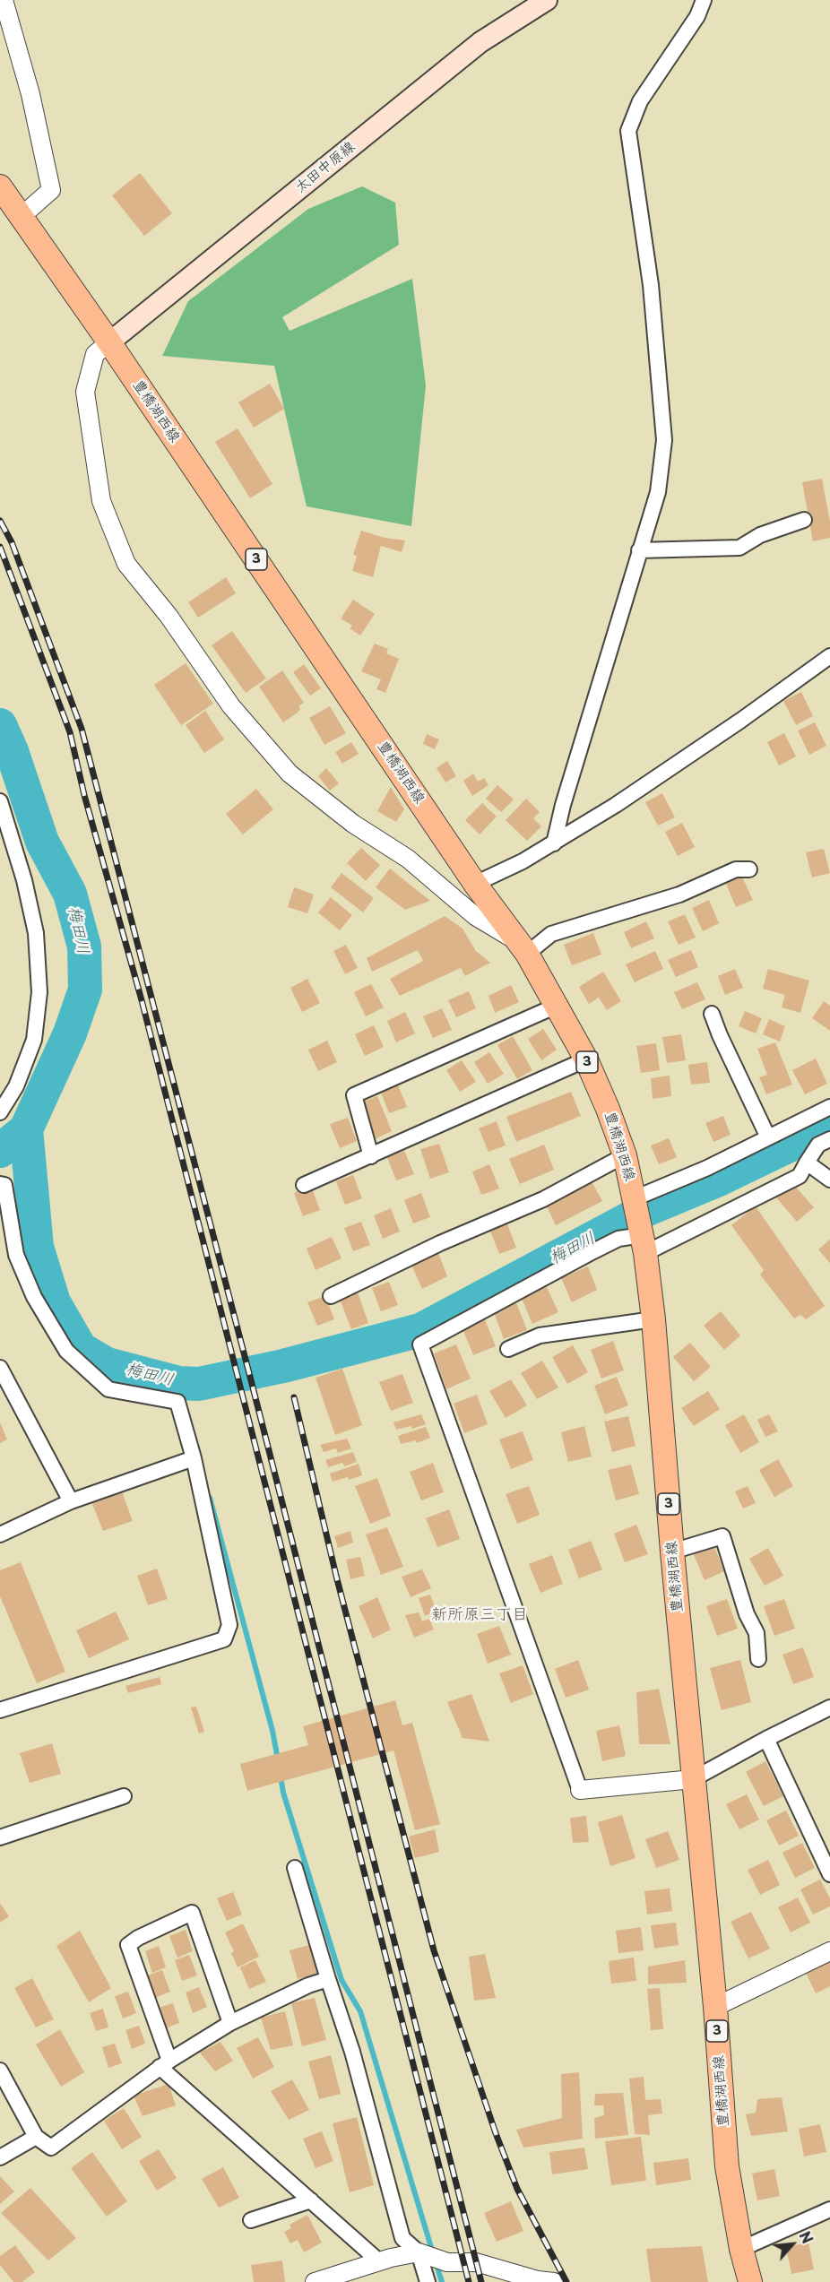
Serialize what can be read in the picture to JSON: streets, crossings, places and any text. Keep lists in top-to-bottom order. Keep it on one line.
{"streets":{"main road":["太田中原線","豊橋湖西線","3"]},"crossings":[["太田中原線","豊橋湖西線"]],"districts":["新所原三丁目"],"water":["梅田川"],"north":"top right"}
